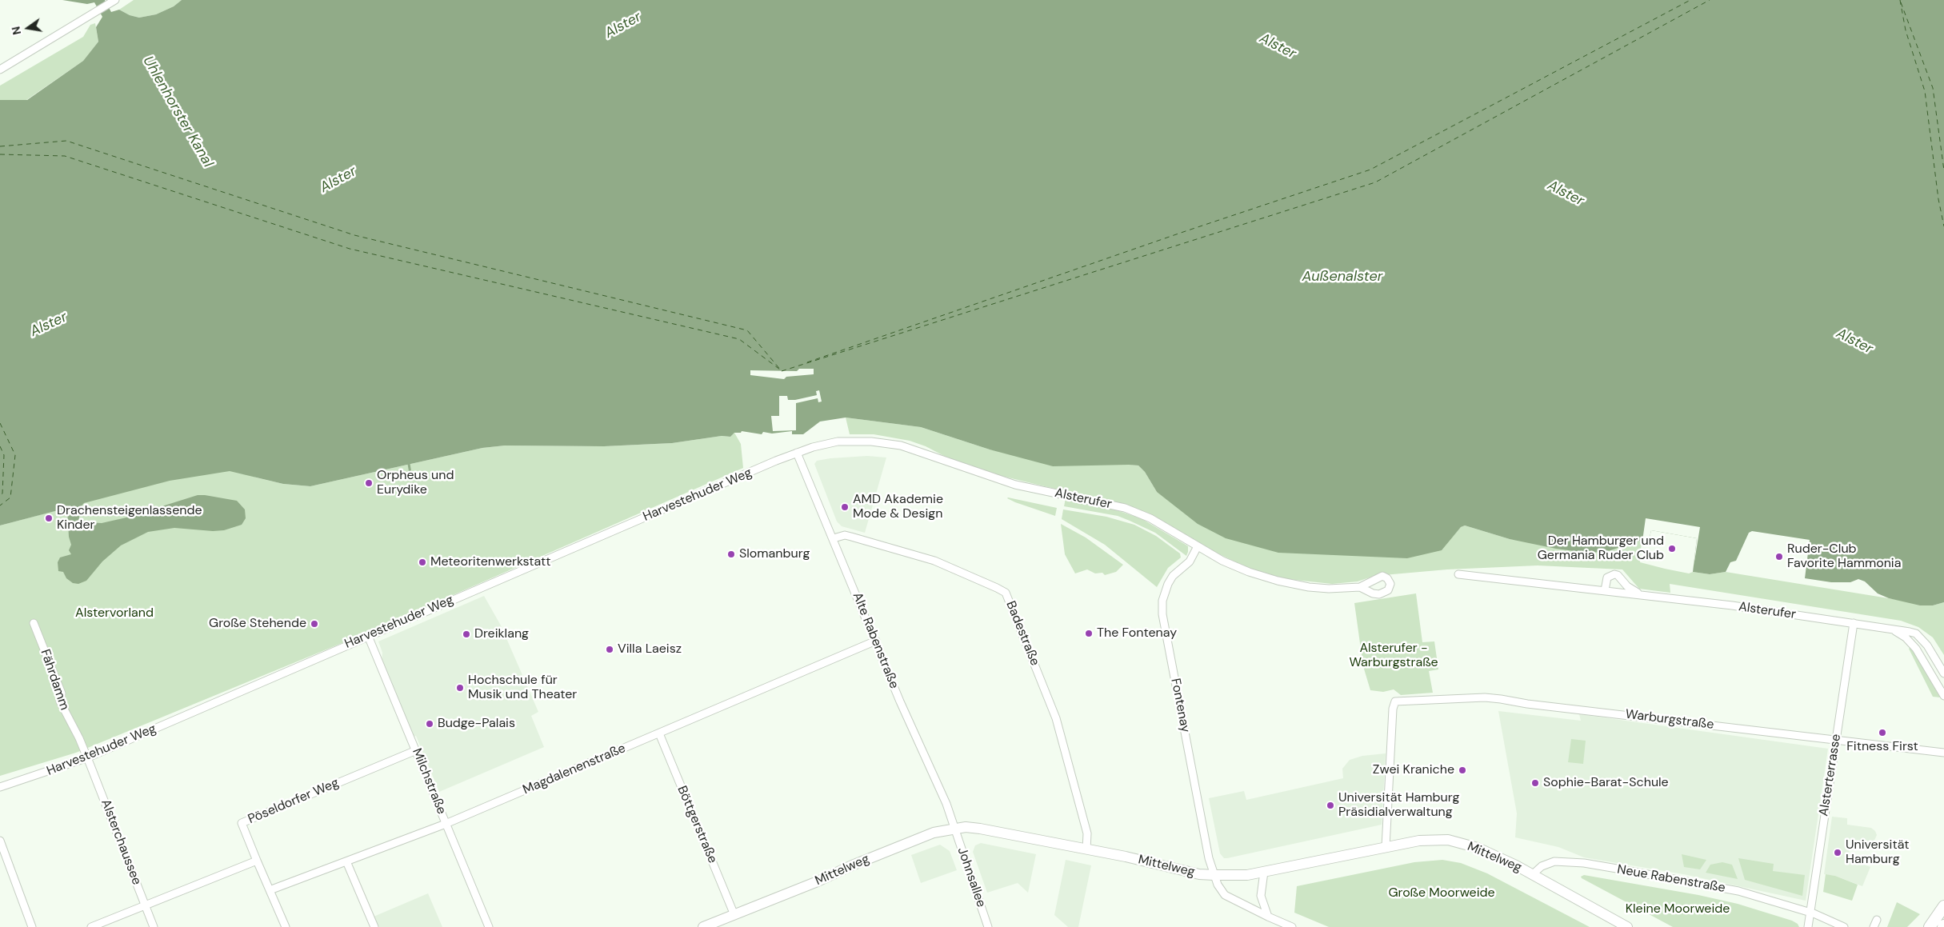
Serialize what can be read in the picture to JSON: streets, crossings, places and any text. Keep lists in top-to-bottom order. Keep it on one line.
{"streets":{"street":["Harvestehuder Weg","Alsterufer","Badestraße","Alte Rabenstraße","Fährdamm","Fontenay","Warburgstraße","Magdalenenstraße","Alsterterrasse","Milchstraße","Pöseldorfer Weg","Böttgerstraße","Alsterchaussee","Mittelweg","Johnsallee","Neue Rabenstraße"]},"crossings":[["Harvestehuder Weg","Alsterufer"],["Harvestehuder Weg","Alte Rabenstraße"],["Harvestehuder Weg","Fährdamm"],["Harvestehuder Weg","Milchstraße"],["Harvestehuder Weg","Alsterchaussee"],["Alsterufer","Alte Rabenstraße"],["Alsterufer","Fontenay"],["Alsterufer","Alsterterrasse"],["Badestraße","Alte Rabenstraße"],["Badestraße","Mittelweg"],["Alte Rabenstraße","Magdalenenstraße"],["Alte Rabenstraße","Mittelweg"],["Alte Rabenstraße","Johnsallee"],["Fährdamm","Alsterchaussee"],["Fontenay","Mittelweg"],["Warburgstraße","Alsterterrasse"],["Warburgstraße","Mittelweg"],["Magdalenenstraße","Milchstraße"],["Magdalenenstraße","Pöseldorfer Weg"],["Magdalenenstraße","Böttgerstraße"],["Alsterterrasse","Neue Rabenstraße"],["Milchstraße","Pöseldorfer Weg"],["Böttgerstraße","Mittelweg"],["Mittelweg","Johnsallee"],["Mittelweg","Neue Rabenstraße"]],"water":["Alster","Uhlenhorster Kanal","Außenalster"],"parks":["Alstervorland","Alsterufer - Warburgstraße","Große Moorweide","Kleine Moorweide"],"places":["Orpheus und Eurydike","AMD Akademie Mode & Design","Drachensteigenlassende Kinder","Der Hamburger und Germania Ruder Club","Slomanburg","Ruder-Club Favorite Hammonia","Meteoritenwerkstatt","Große Stehende","The Fontenay","Dreiklang","Villa Laeisz","Hochschule für Musik und Theater","Budge-Palais","Fitness First","Zwei Kraniche","Sophie-Barat-Schule","Universität Hamburg Präsidialverwaltung","Universität Hamburg"],"north":"left"}
